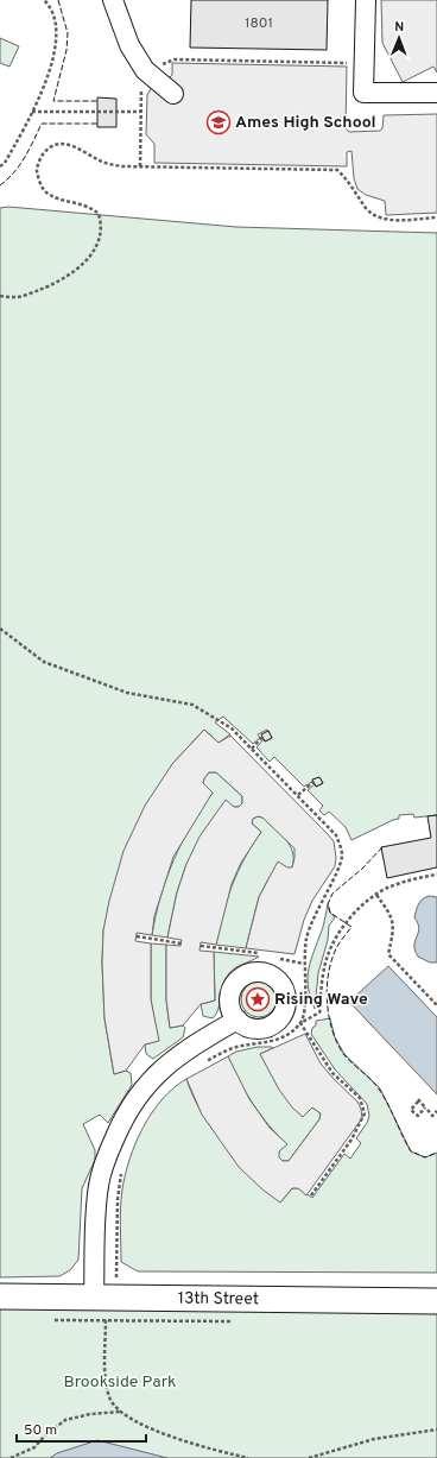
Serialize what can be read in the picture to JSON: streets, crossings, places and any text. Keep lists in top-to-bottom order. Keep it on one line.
{"streets":{"main road":["13th Street"]},"parks":["Brookside Park"],"places":{"school or university":["Ames High School"],"place":["Rising Wave"]},"house_numbers":["1801"],"scale_bar":"50 m","north":"top"}
